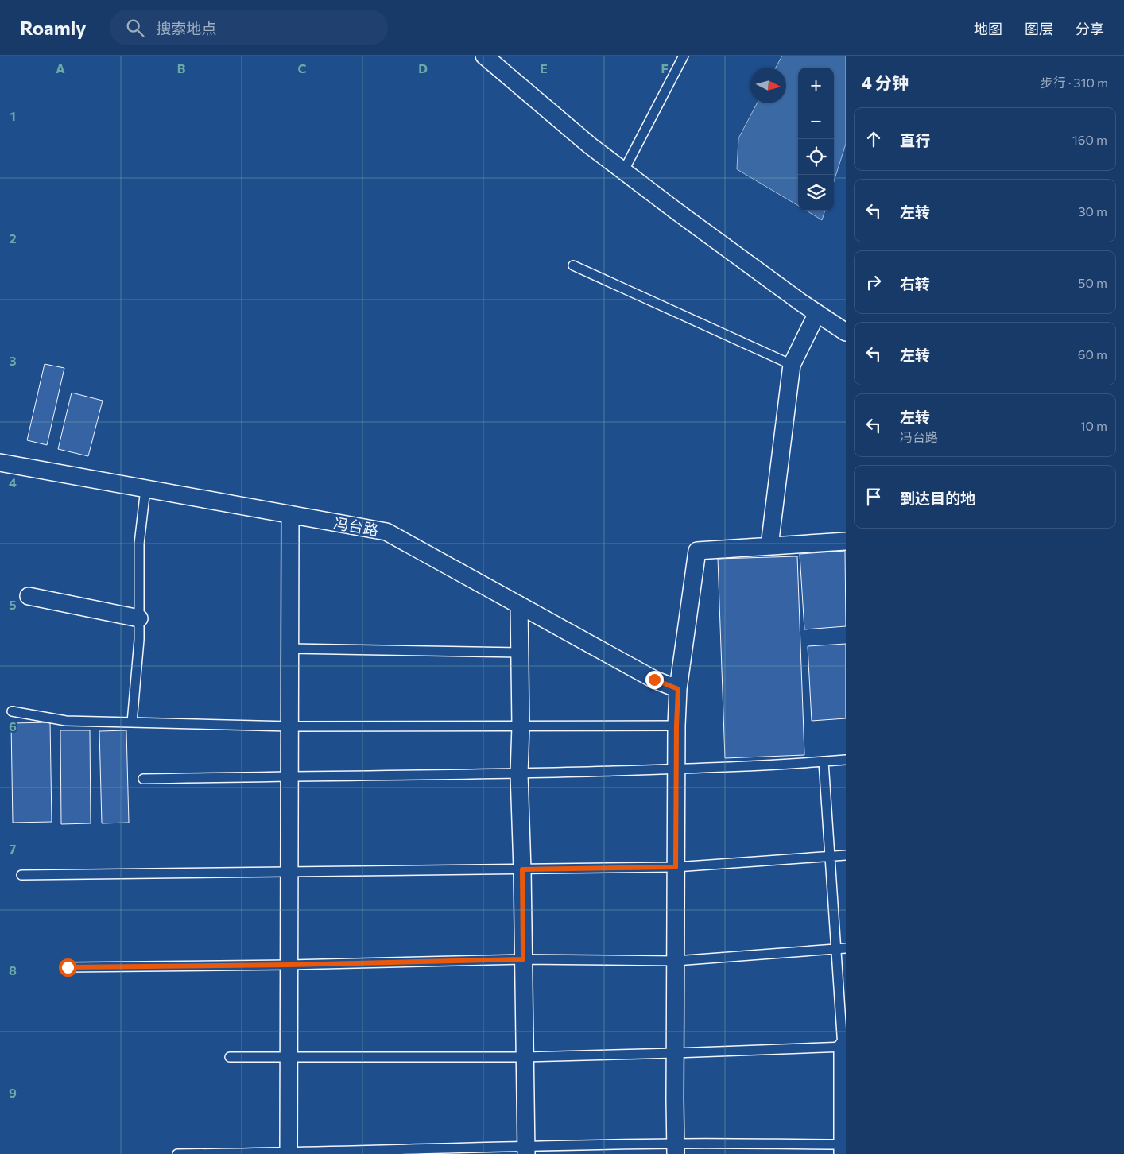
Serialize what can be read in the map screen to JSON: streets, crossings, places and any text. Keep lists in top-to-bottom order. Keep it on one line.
{"streets":{"street":["冯台路"]},"north":"right","page":{"header":"Roamly","search":"搜索地点","nav":["地图","图层","分享"],"heading":["4 分钟","步行 · 310 m"],"map_buttons":["+","−"],"list":[["直行","160 m"],["左转","30 m"],["右转","50 m"],["左转","60 m"],["左转","冯台路","10 m"],"到达目的地"]},"grid":{"columns":["A","B","C","D","E","F"],"rows":["1","2","3","4","5","6","7","8","9"]}}
